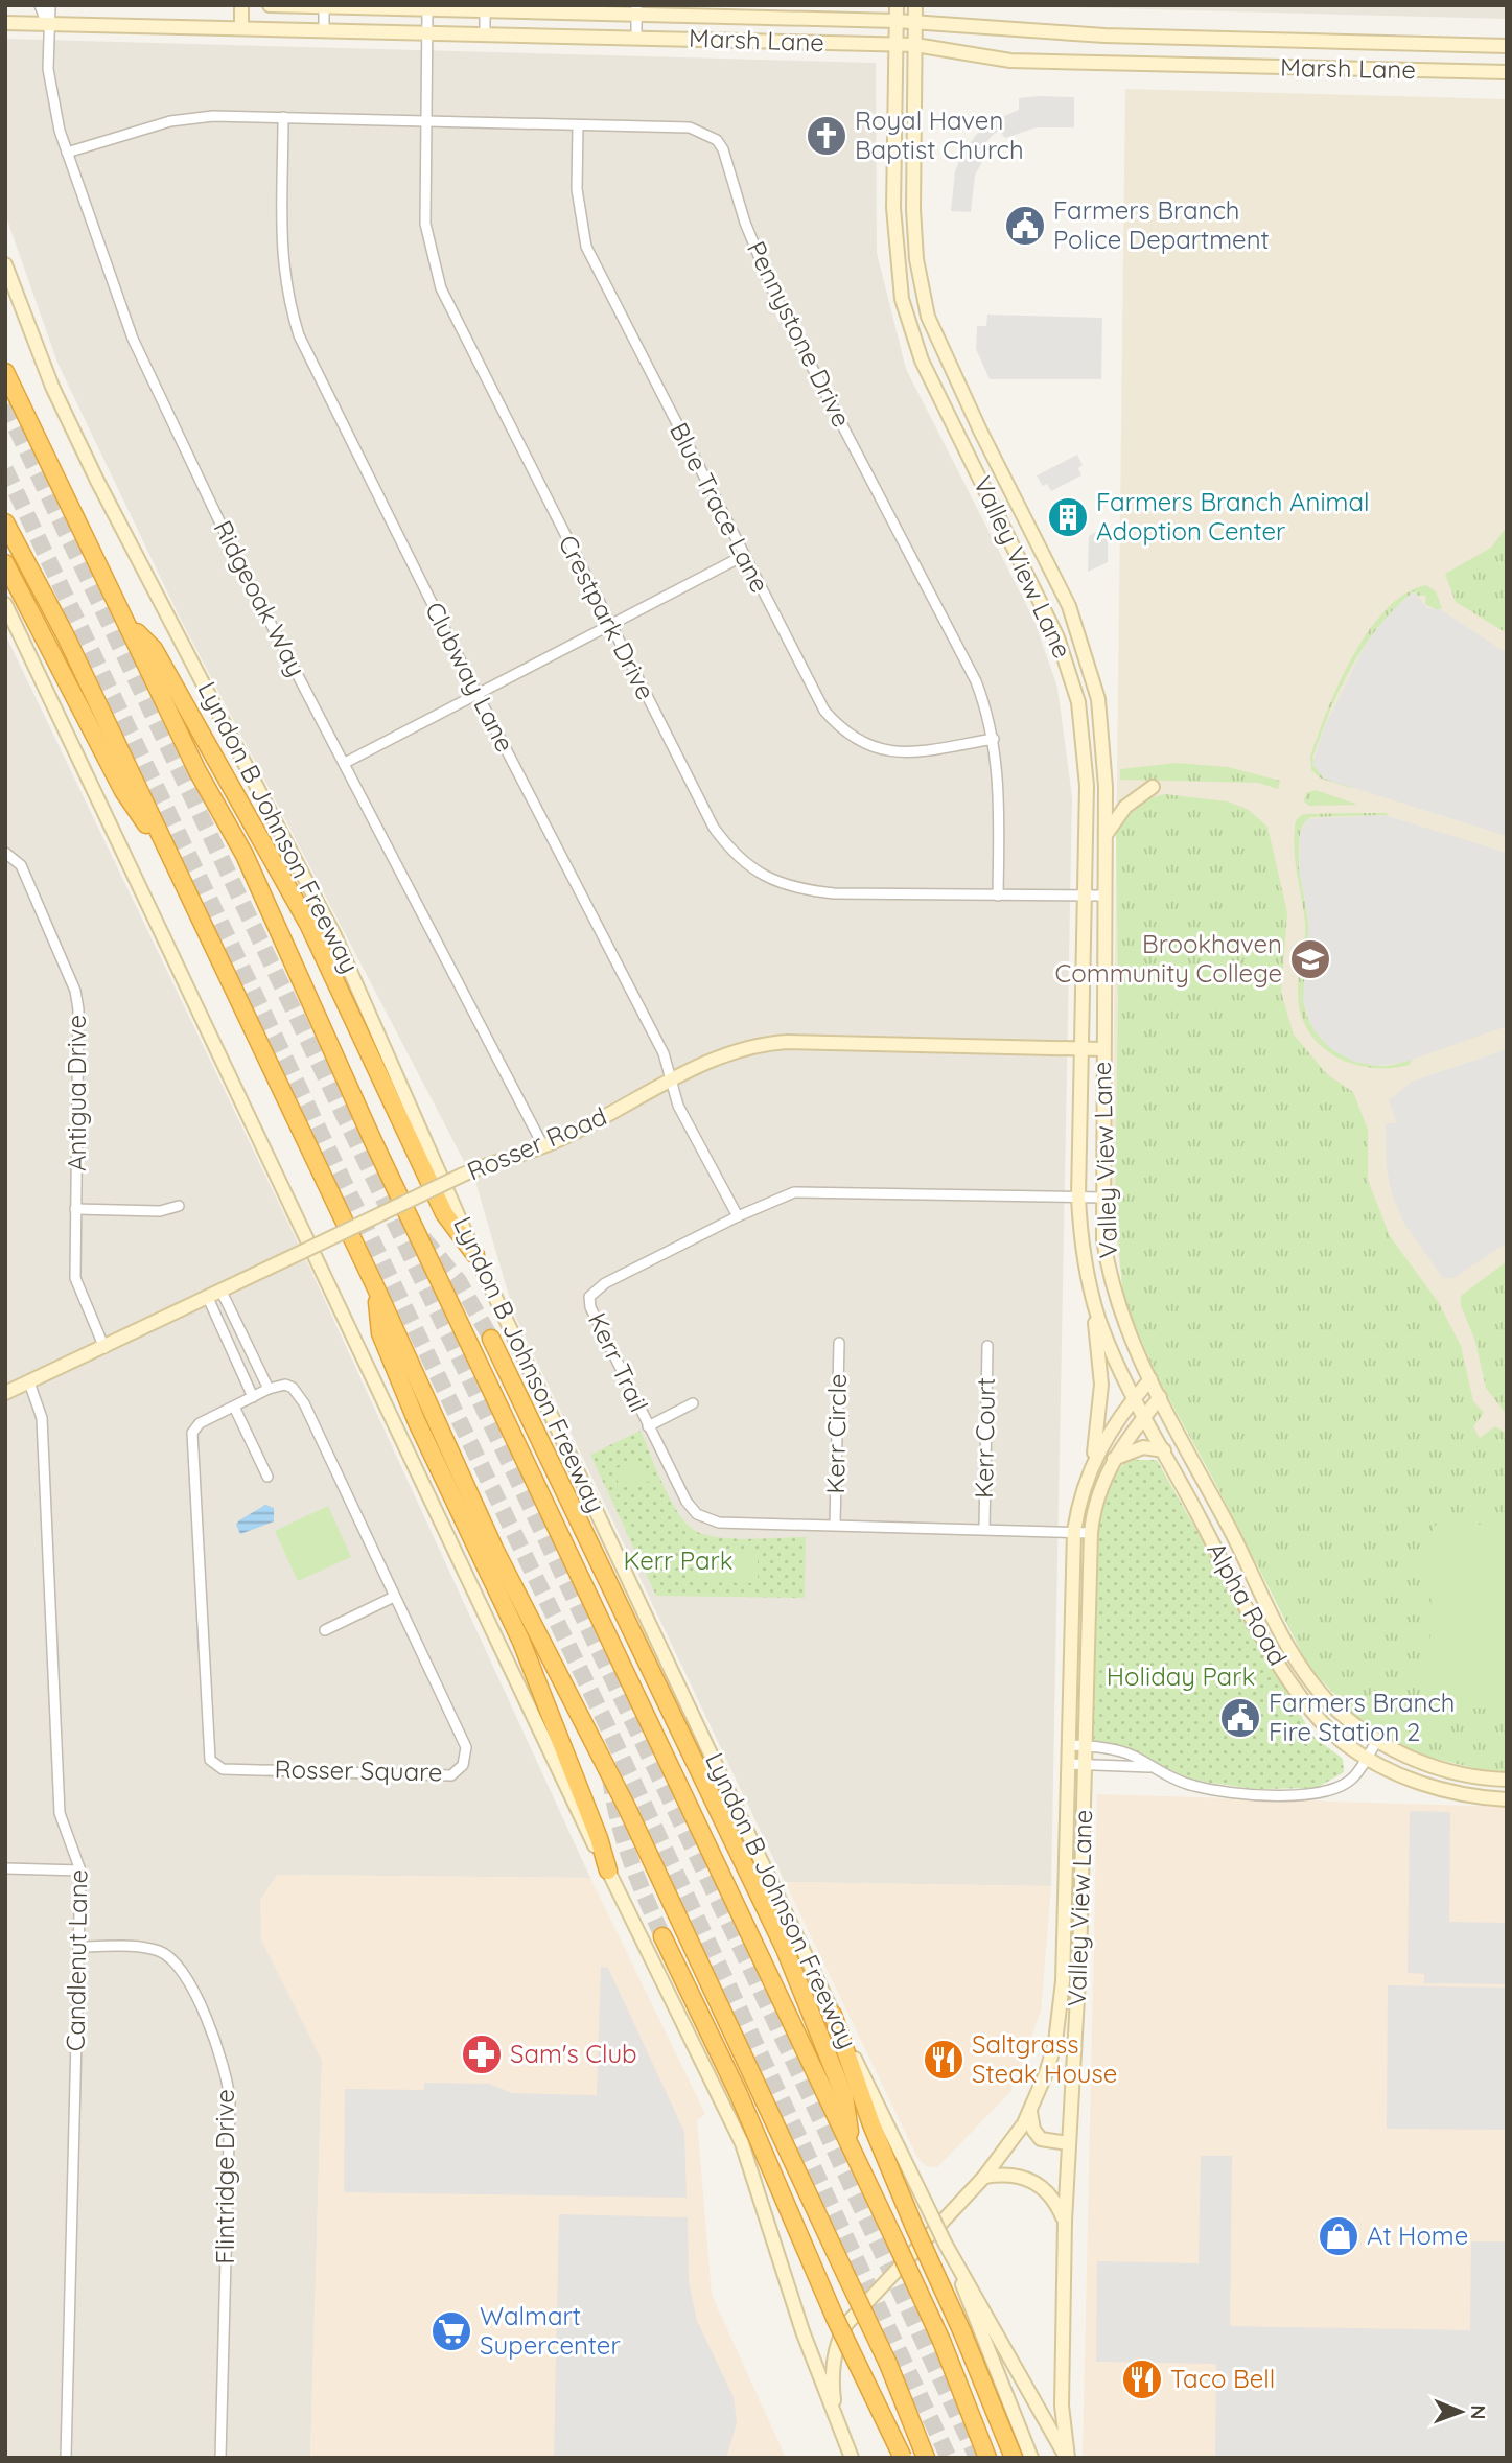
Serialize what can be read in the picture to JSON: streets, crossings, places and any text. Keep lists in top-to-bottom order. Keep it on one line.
{"streets":{"highway":["Lyndon B Johnson Freeway"],"main road":["Marsh Lane","Valley View Lane","Rosser Road","Alpha Road"],"street":["Pennystone Drive","Blue Trace Lane","Ridgeoak Way","Crestpark Drive","Clubway Lane","Antigua Drive","Kerr Trail","Kerr Circle","Kerr Court","Rosser Square","Candlenut Lane","Flintridge Drive"]},"crossings":[["Marsh Lane","Valley View Lane"],["Marsh Lane","Ridgeoak Way"],["Marsh Lane","Crestpark Drive"],["Pennystone Drive","Blue Trace Lane"],["Pennystone Drive","Ridgeoak Way"],["Pennystone Drive","Crestpark Drive"],["Pennystone Drive","Clubway Lane"],["Valley View Lane","Crestpark Drive"],["Valley View Lane","Lyndon B Johnson Freeway"],["Valley View Lane","Rosser Road"],["Valley View Lane","Kerr Trail"],["Valley View Lane","Alpha Road"],["Ridgeoak Way","Rosser Road"],["Clubway Lane","Rosser Road"],["Clubway Lane","Kerr Trail"],["Antigua Drive","Rosser Road"],["Rosser Road","Candlenut Lane"],["Kerr Trail","Kerr Circle"],["Kerr Trail","Kerr Court"],["Candlenut Lane","Flintridge Drive"]],"parks":["Kerr Park","Holiday Park"],"places":{"church":["Royal Haven Baptist Church"],"public building":["Farmers Branch Police Department","Farmers Branch Fire Station 2"],"building":["Farmers Branch Animal Adoption Center"],"school or university":["Brookhaven Community College"],"pharmacy":["Sam's Club"],"restaurant":["Saltgrass Steak House","Taco Bell"],"shop":["At Home"],"supermarket":["Walmart Supercenter"]},"north":"right"}
